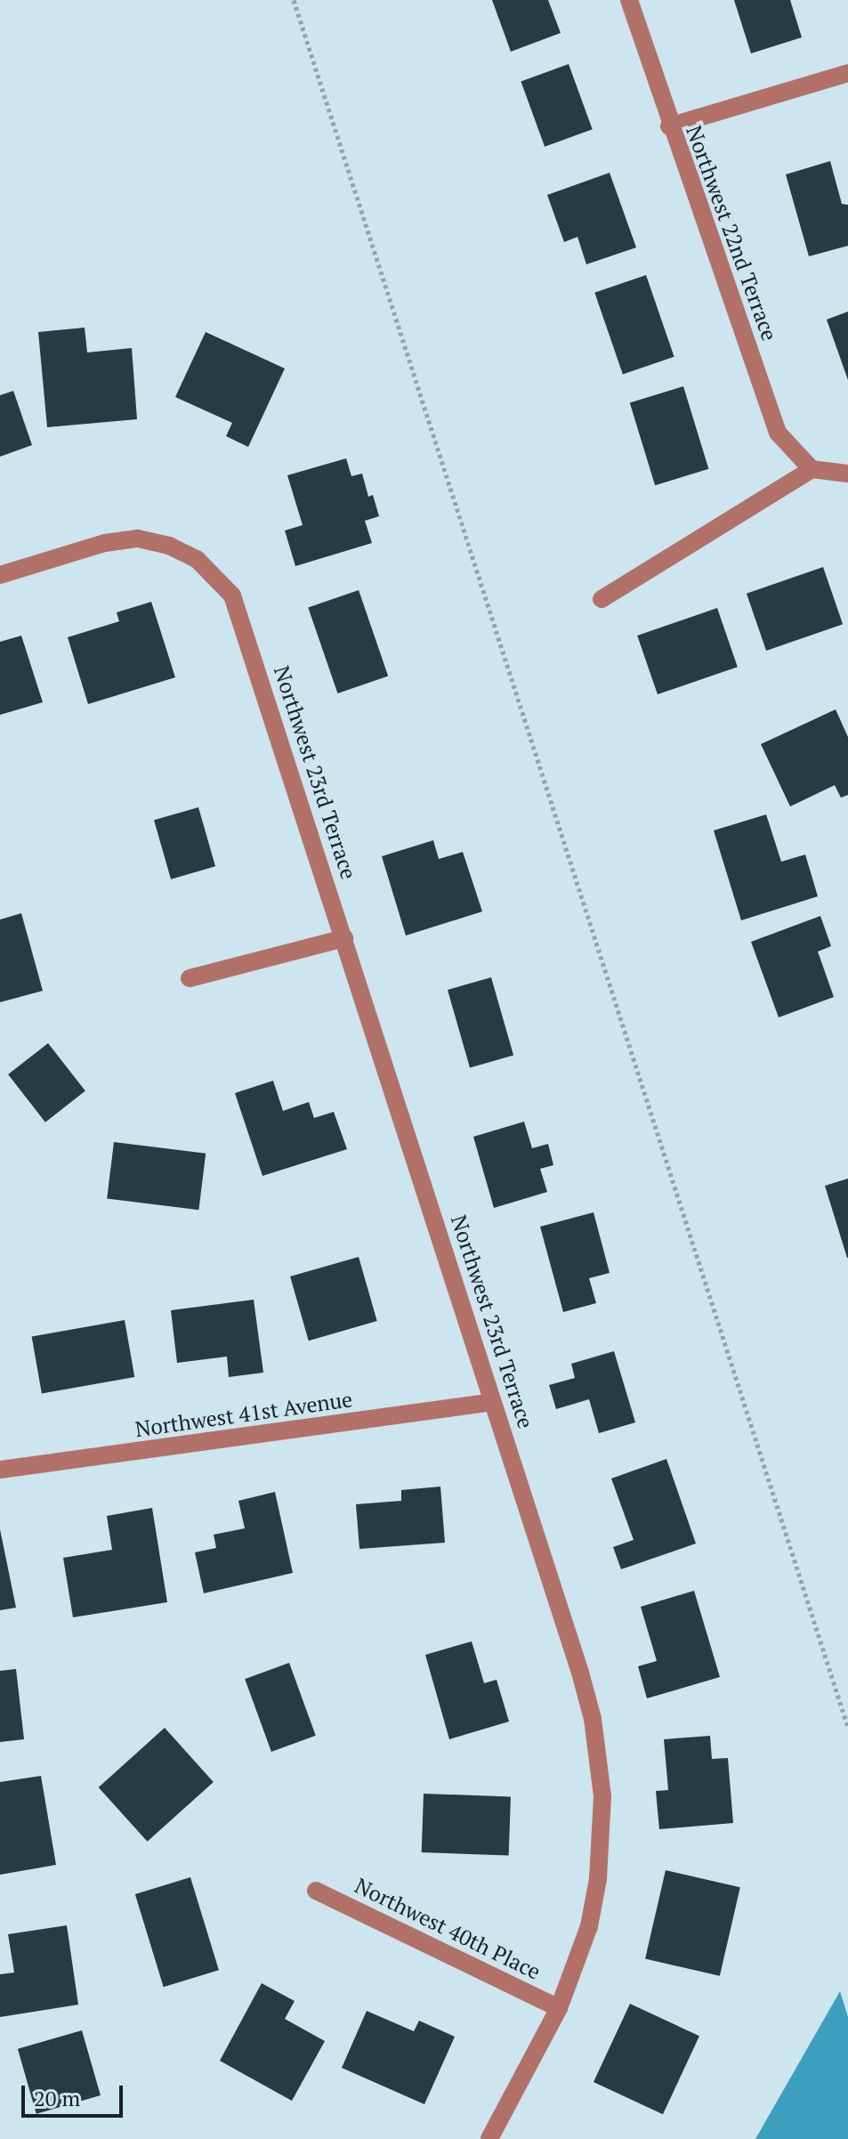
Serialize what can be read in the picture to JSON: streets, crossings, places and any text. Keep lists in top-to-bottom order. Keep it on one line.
{"streets":{"street":["Northwest 22nd Terrace","Northwest 23rd Terrace","Northwest 41st Avenue","Northwest 40th Place"]},"crossings":[["Northwest 23rd Terrace","Northwest 41st Avenue"],["Northwest 23rd Terrace","Northwest 40th Place"]],"scale_bar":"20 m"}
